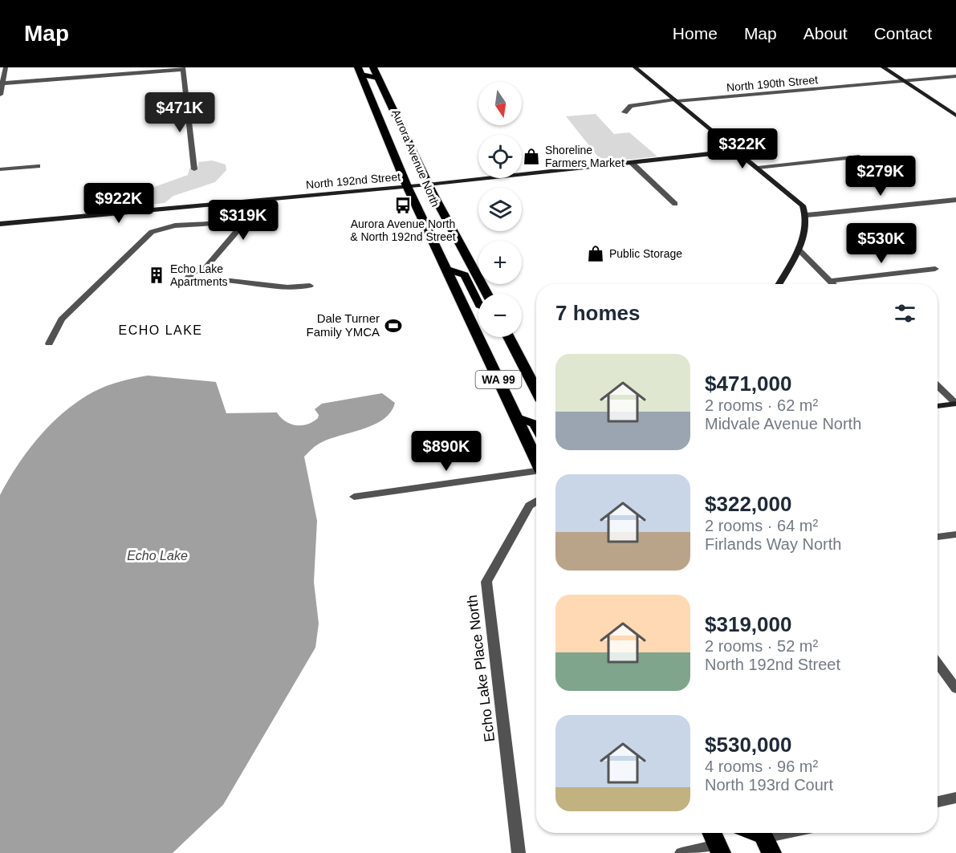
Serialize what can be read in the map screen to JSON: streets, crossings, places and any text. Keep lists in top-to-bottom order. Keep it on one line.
{"streets":{"highway":["Aurora Avenue North","WA 99"],"street":["North 190th Street","North 192nd Street","Echo Lake Place North"]},"crossings":[["Aurora Avenue North","North 192nd Street"]],"districts":["ECHO LAKE"],"water":["Echo Lake"],"places":{"shop":["Shoreline Farmers Market","Public Storage"],"bus stop":["Aurora Avenue North & North 192nd Street"],"building":["Echo Lake Apartments"],"sports":["Dale Turner Family YMCA"]},"north":"bottom","page":{"header":"Map","nav":["Home","Map","About","Contact"],"map_buttons":["+","−"],"price":["$471K","$322K","$279K","$922K","$319K","$530K","$890K"],"heading":"7 homes","list":[{"name":"$471,000","note":"2 rooms · 62 m² · Midvale Avenue North"},{"name":"$322,000","note":"2 rooms · 64 m² · Firlands Way North"},{"name":"$319,000","note":"2 rooms · 52 m² · North 192nd Street"},{"name":"$530,000","note":"4 rooms · 96 m² · North 193rd Court"}]}}
